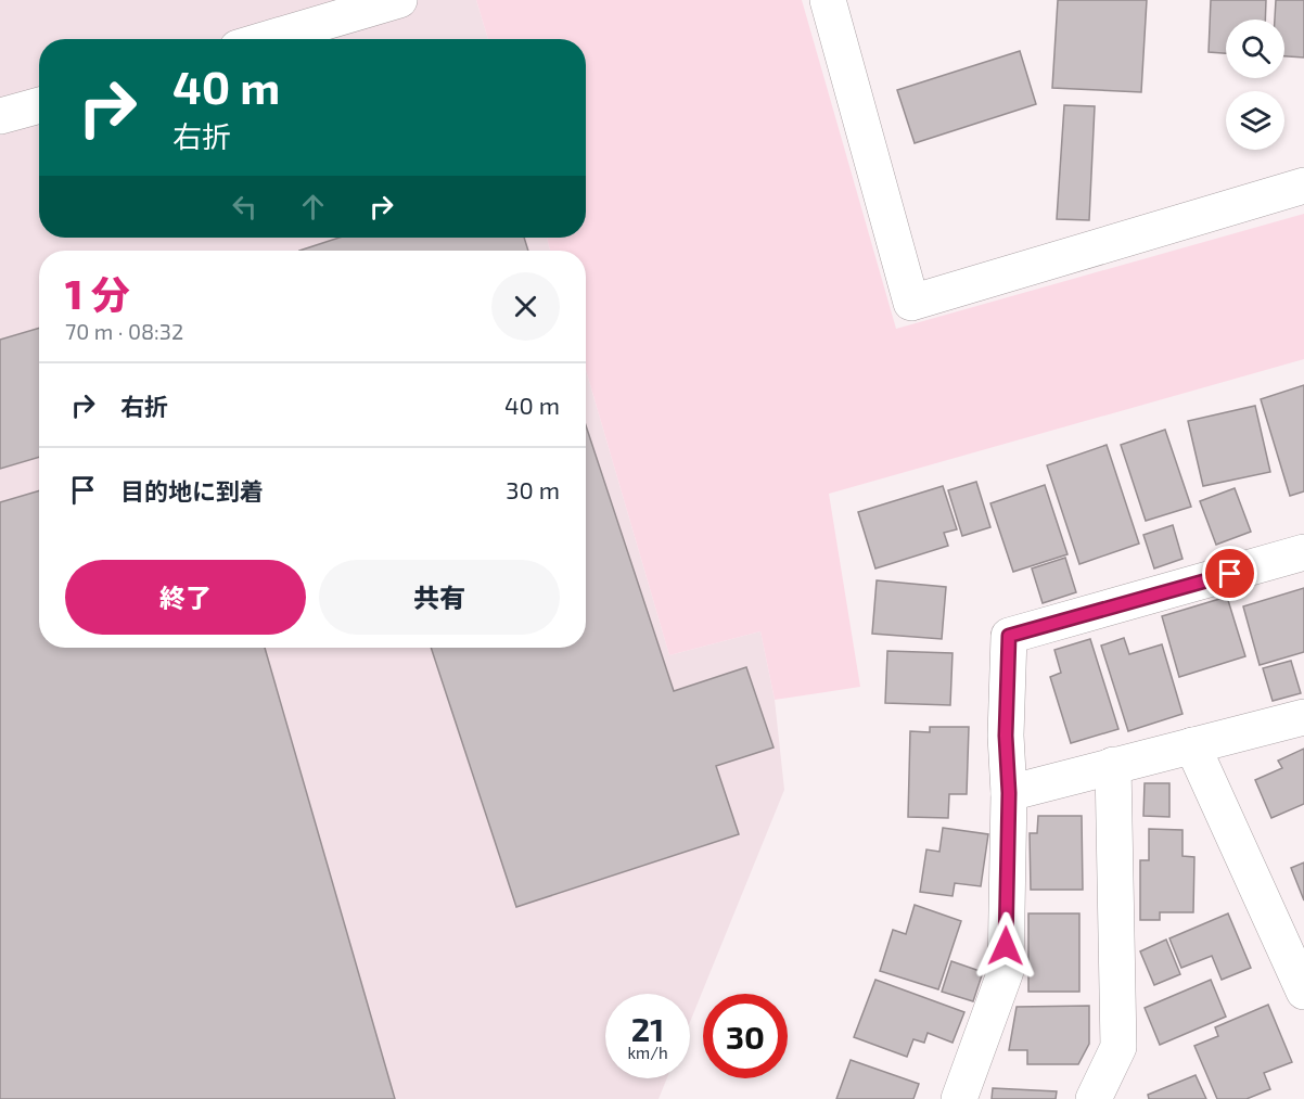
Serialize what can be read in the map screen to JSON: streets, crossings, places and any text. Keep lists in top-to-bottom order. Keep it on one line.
{"page":{"turn":["40 m","右折"],"heading":["1 分","70 m · 08:32"],"list":[{"name":"右折","value":"40 m"},{"name":"目的地に到着","value":"30 m"}],"buttons":["終了","共有"],"speed":"21 km/h","limit":"30"}}
